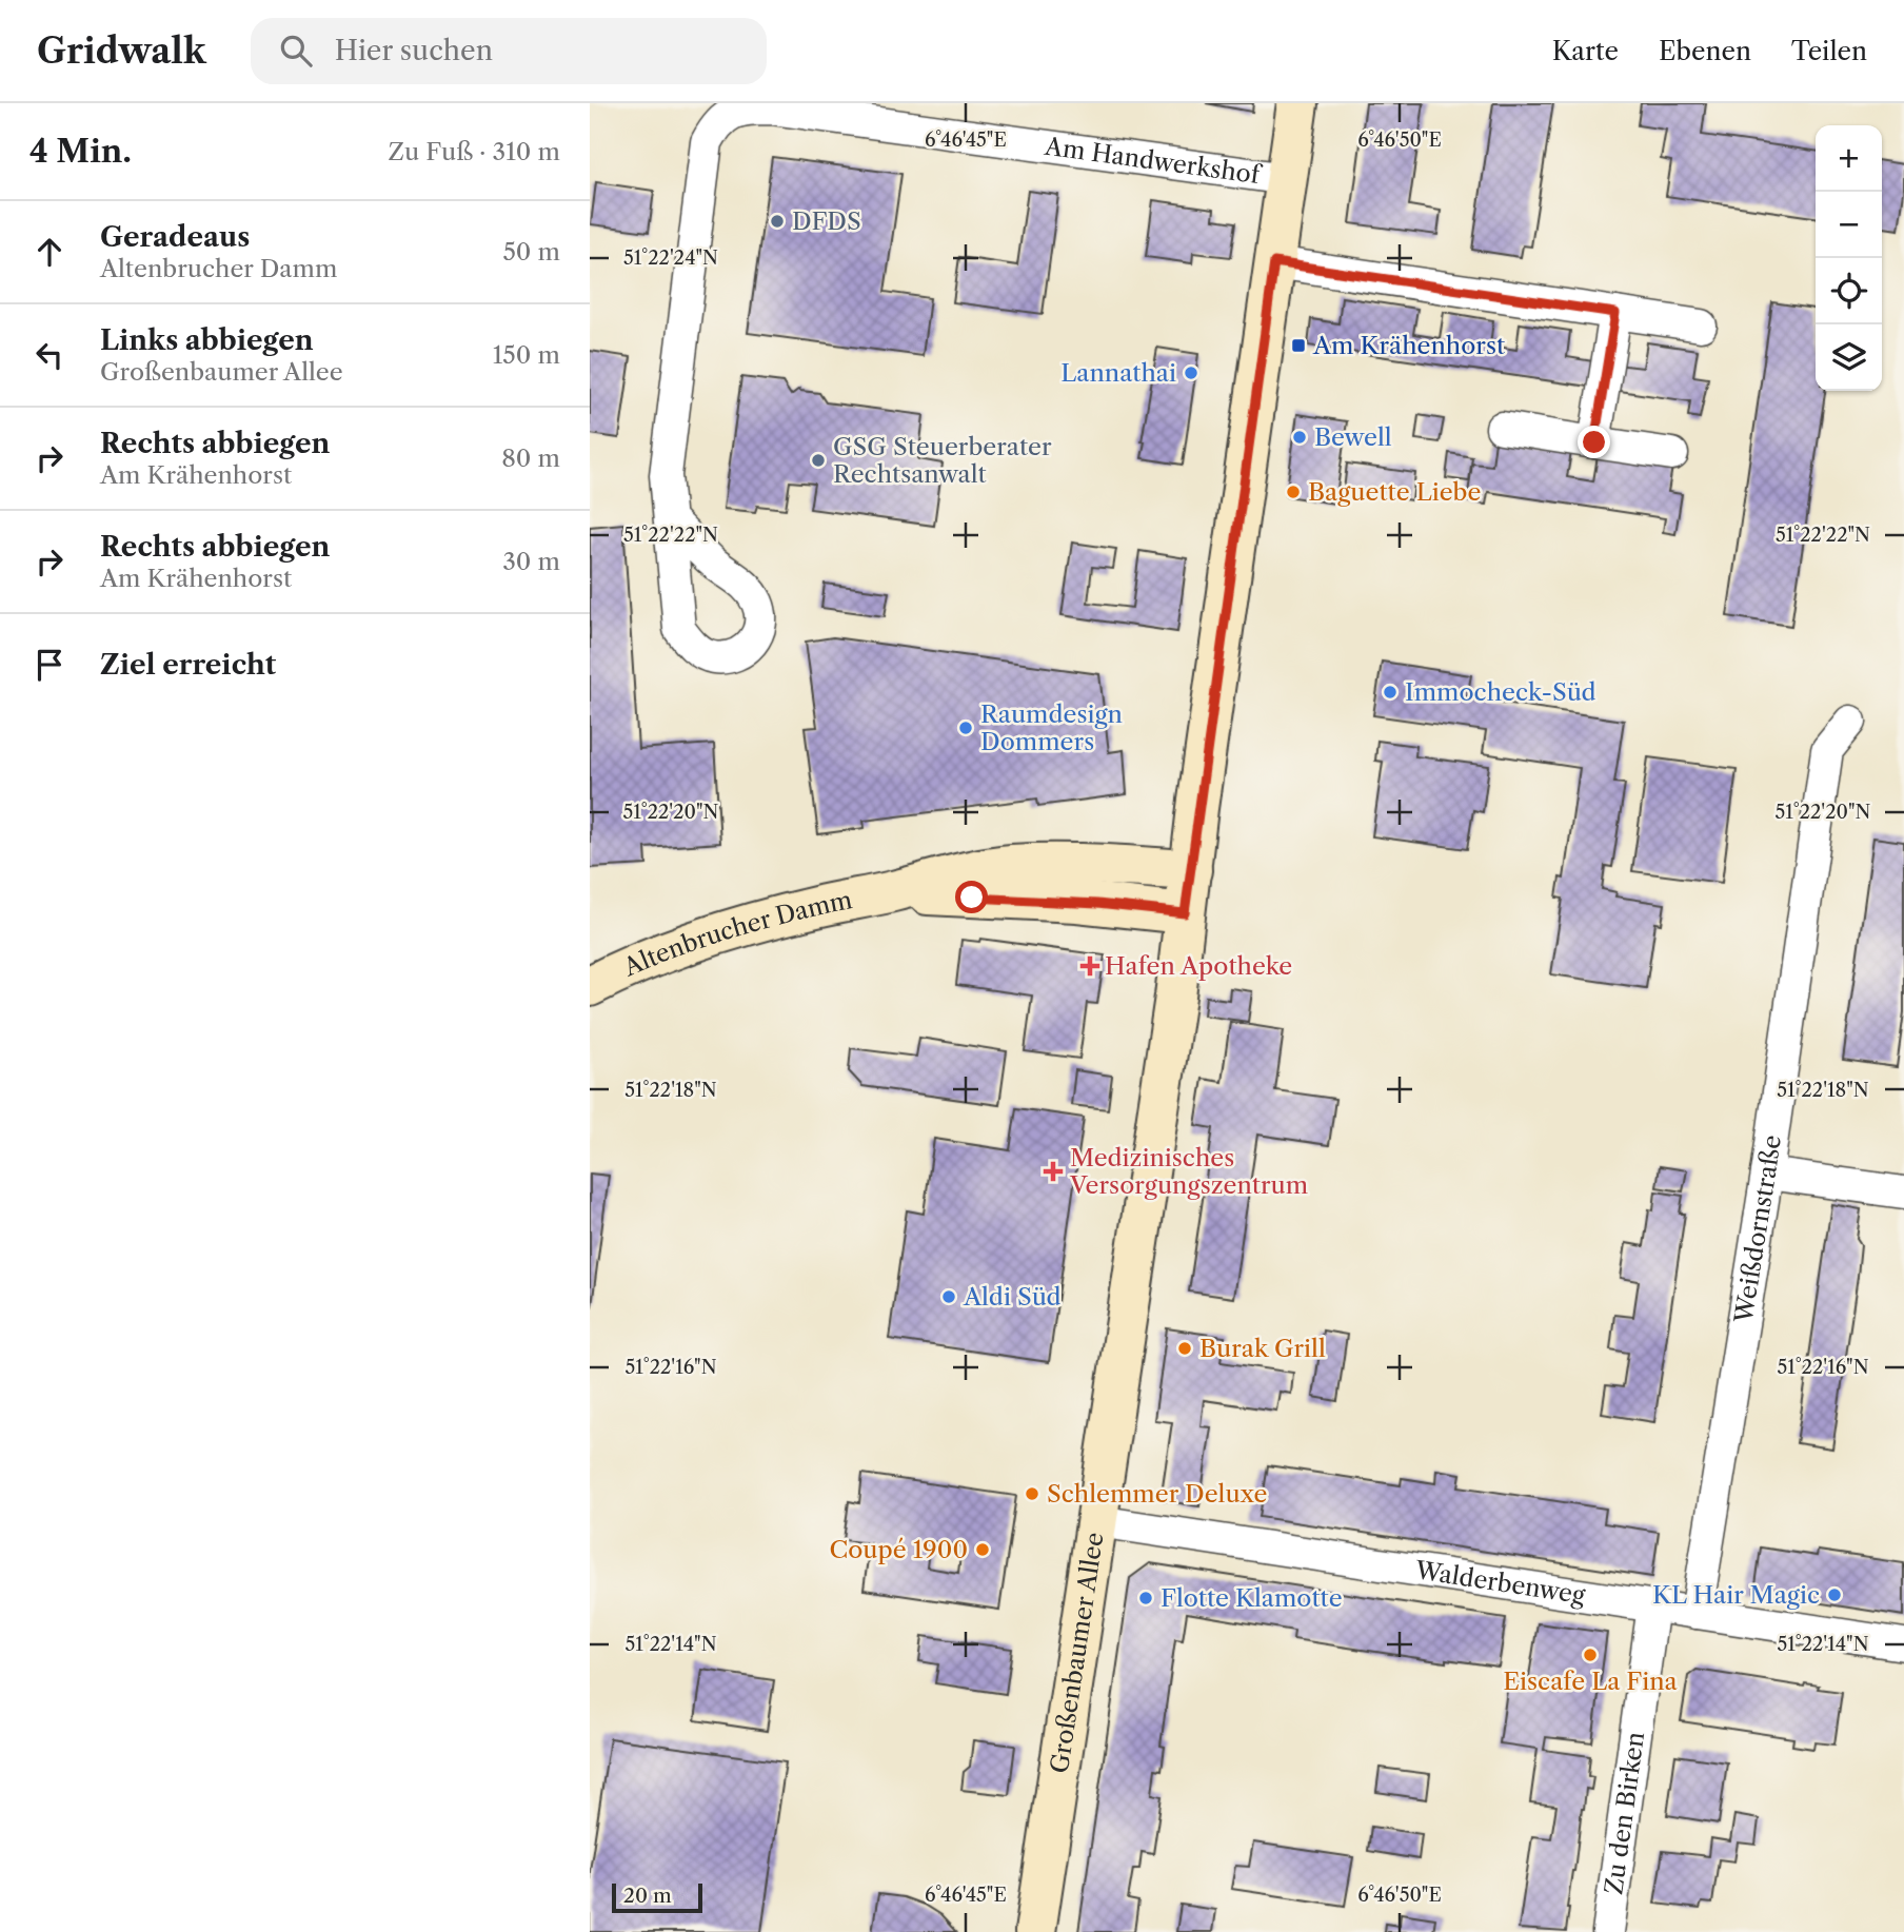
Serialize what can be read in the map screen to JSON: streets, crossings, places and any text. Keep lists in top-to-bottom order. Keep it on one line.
{"streets":{"main road":["Altenbrucher Damm","Großenbaumer Allee"],"street":["Am Handwerkshof","Weißdornstraße","Walderbenweg","Zu den Birken"]},"crossings":[["Am Handwerkshof","Großenbaumer Allee"],["Altenbrucher Damm","Großenbaumer Allee"],["Weißdornstraße","Walderbenweg"],["Walderbenweg","Großenbaumer Allee"],["Walderbenweg","Zu den Birken"]],"places":{"other":["DFDS","Lannathai","Bewell","GSG Steuerberater Rechtsanwalt","Baguette Liebe","Immocheck-Süd","Raumdesign Dommers","Aldi Süd","Burak Grill","Schlemmer Deluxe","Coupé 1900","KL Hair Magic","Flotte Klamotte","Eiscafe La Fina"],"transit":["Am Krähenhorst"],"health":["Hafen Apotheke","Medizinisches Versorgungszentrum"]},"scale_bar":"20 m","page":{"header":"Gridwalk","search":"Hier suchen","nav":["Karte","Ebenen","Teilen"],"heading":["4 Min.","Zu Fuß · 310 m"],"map_buttons":["+","−"],"list":[["Geradeaus","Altenbrucher Damm","50 m"],["Links abbiegen","Großenbaumer Allee","150 m"],["Rechts abbiegen","Am Krähenhorst","80 m"],["Rechts abbiegen","Am Krähenhorst","30 m"],"Ziel erreicht"],"scale":"20 m"},"coordinates":["6°46'45\"E","6°46'50\"E","51°22'24\"N","51°22'22\"N","51°22'20\"N","51°22'18\"N","51°22'16\"N","51°22'14\"N"]}
